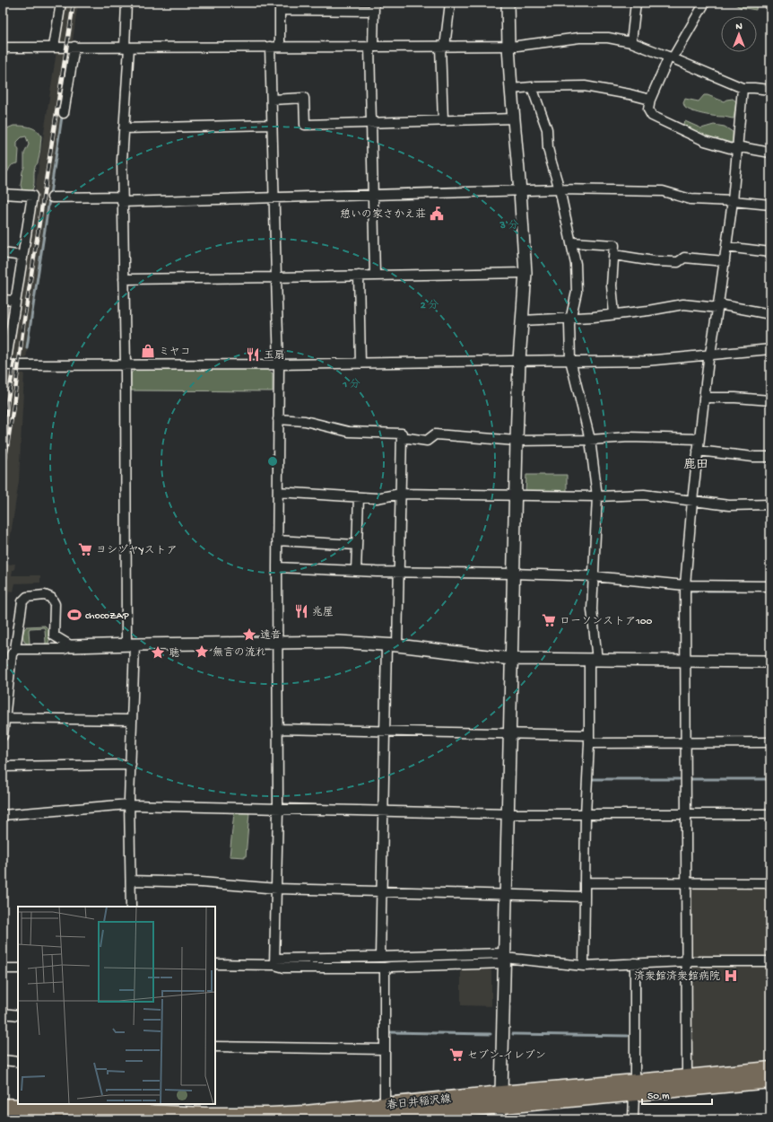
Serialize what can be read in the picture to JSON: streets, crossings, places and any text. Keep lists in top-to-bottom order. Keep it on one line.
{"streets":{"main road":["春日井稲沢線"]},"districts":["鹿田"],"places":{"public building":["憩いの家さかえ荘"],"shop":["ミヤコ"],"restaurant":["玉扇","兆屋"],"supermarket":["ヨシヅヤYストア","ローソンストア100","セブン-イレブン"],"sports":["chocoZAP"],"place":["遠音","無言の流れ","聴"],"hospital":["済衆館済衆館病院"]},"scale_bar":"50 m","north":"top","rings":["3 分","2 分","1 分"]}
